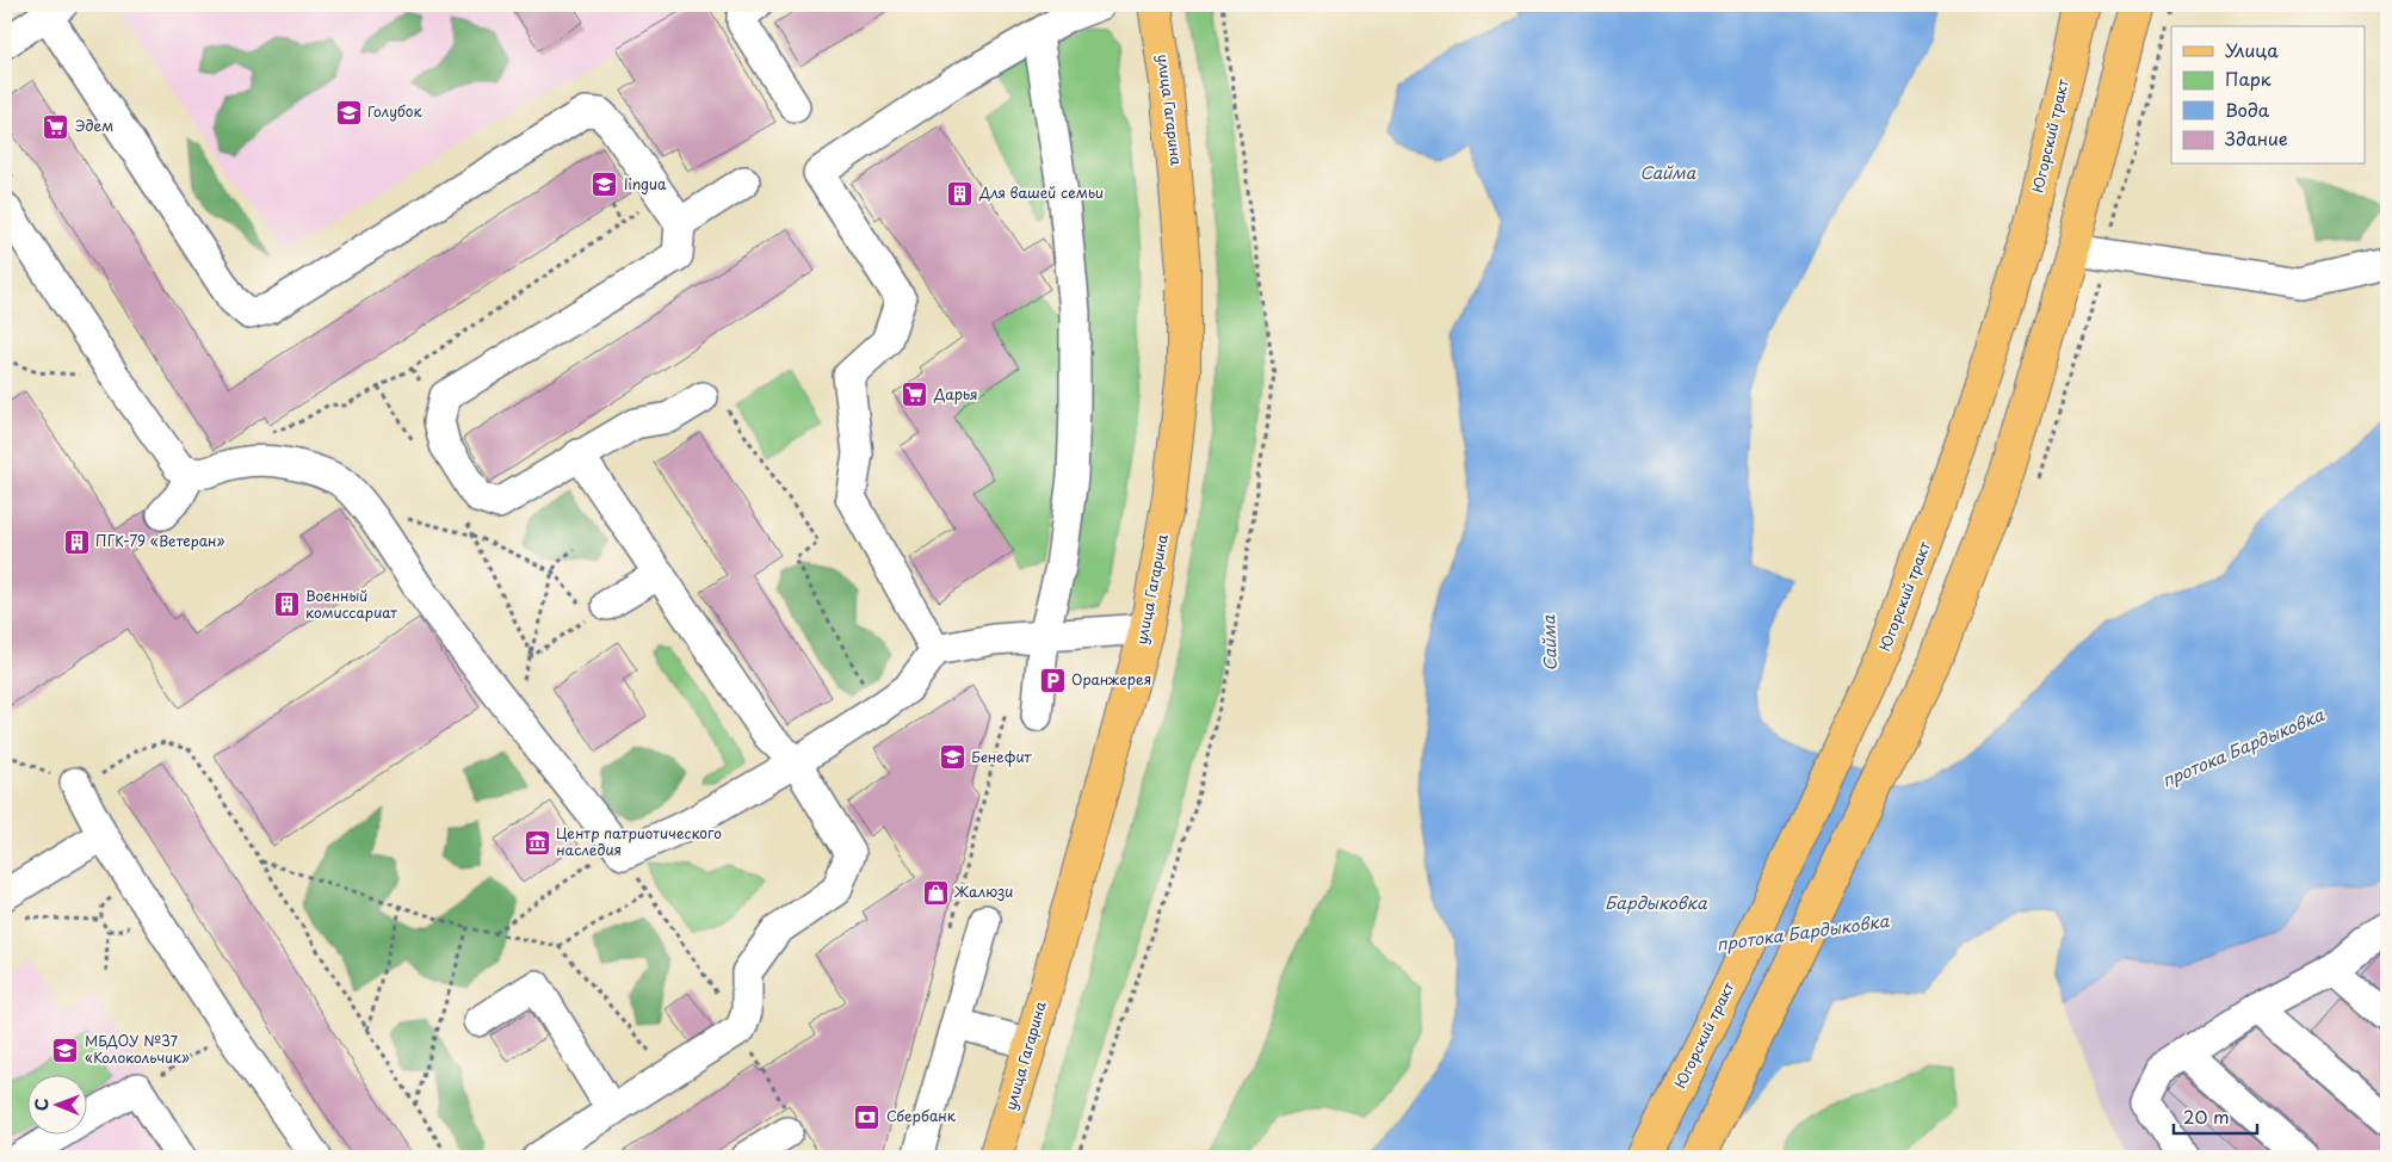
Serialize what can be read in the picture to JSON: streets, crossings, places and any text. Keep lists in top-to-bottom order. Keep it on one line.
{"streets":{"main road":["улица Гагарина","Югорский тракт"]},"water":["Сайма","протока Бардыковка","Бардыковка"],"places":{"school or university":["Голубок","lingua","Бенефит","МБДОУ №37 «Колокольчик»"],"supermarket":["Эдем","Дарья"],"building":["Для вашей семьи","ПГК-79 «Ветеран»","Военный комиссариат"],"parking":["Оранжерея"],"museum":["Центр патриотического наследия"],"shop":["Жалюзи"],"bank":["Сбербанк"]},"legend":["Улица","Парк","Вода","Здание"],"scale_bar":"20 m","north":"left"}
